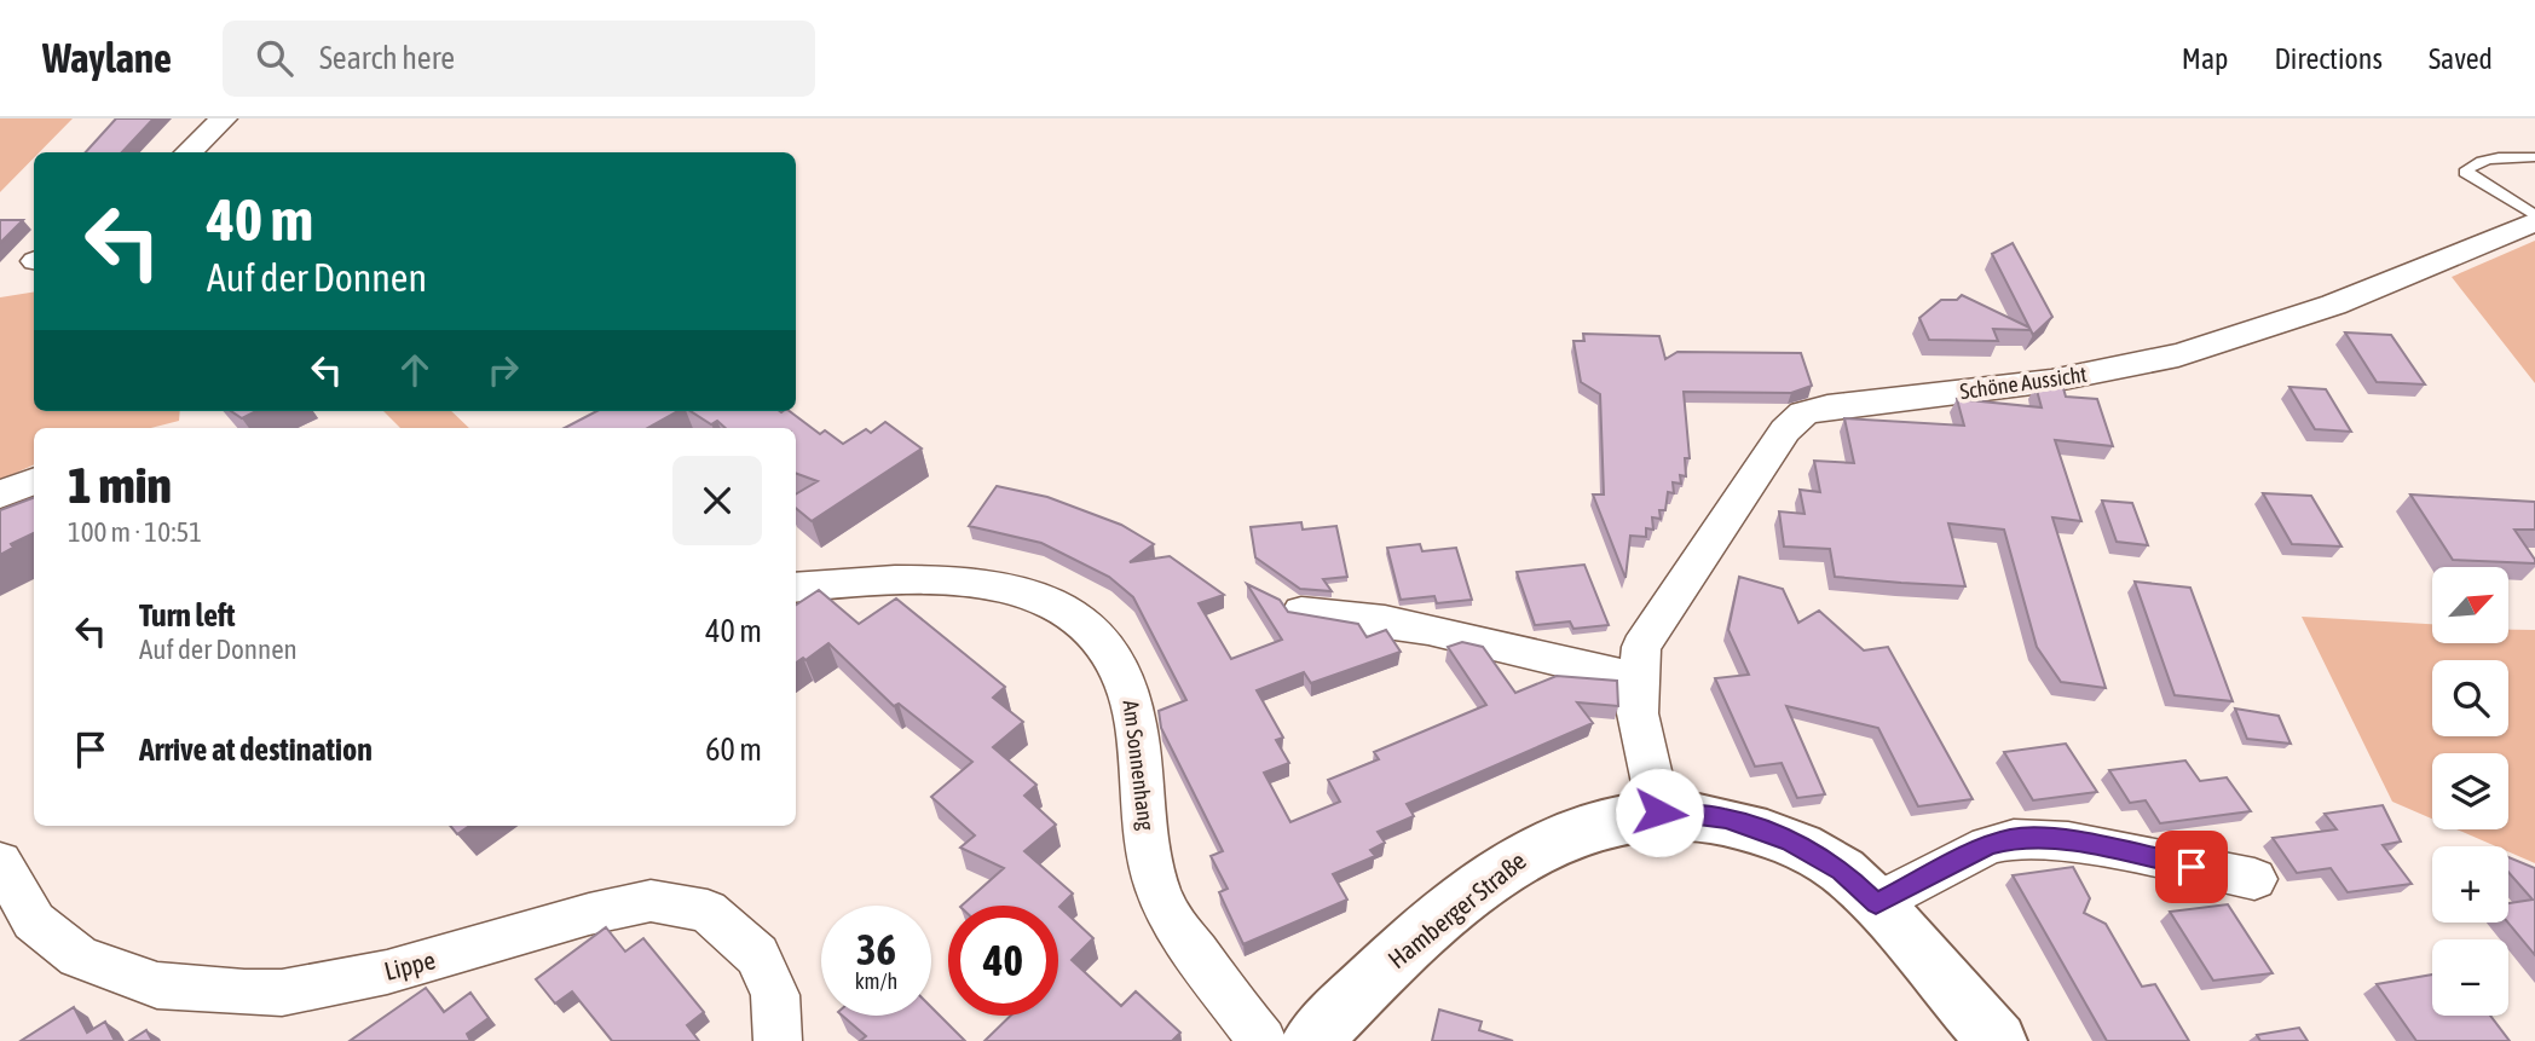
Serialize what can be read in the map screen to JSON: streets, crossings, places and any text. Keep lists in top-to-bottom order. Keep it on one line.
{"streets":{"street":["Schöne Aussicht","Am Sonnenhang","Hamberger Straße","Lippe"]},"crossings":[["Schöne Aussicht","Hamberger Straße"]],"north":"top right","page":{"header":"Waylane","search":"Search here","nav":["Map","Directions","Saved"],"turn":["40 m","Auf der Donnen"],"heading":["1 min","100 m · 10:51"],"map_buttons":["+","−"],"list":[{"name":"Turn left","note":"Auf der Donnen","value":"40 m"},{"name":"Arrive at destination","value":"60 m"}],"speed":"36 km/h","limit":"40"}}
